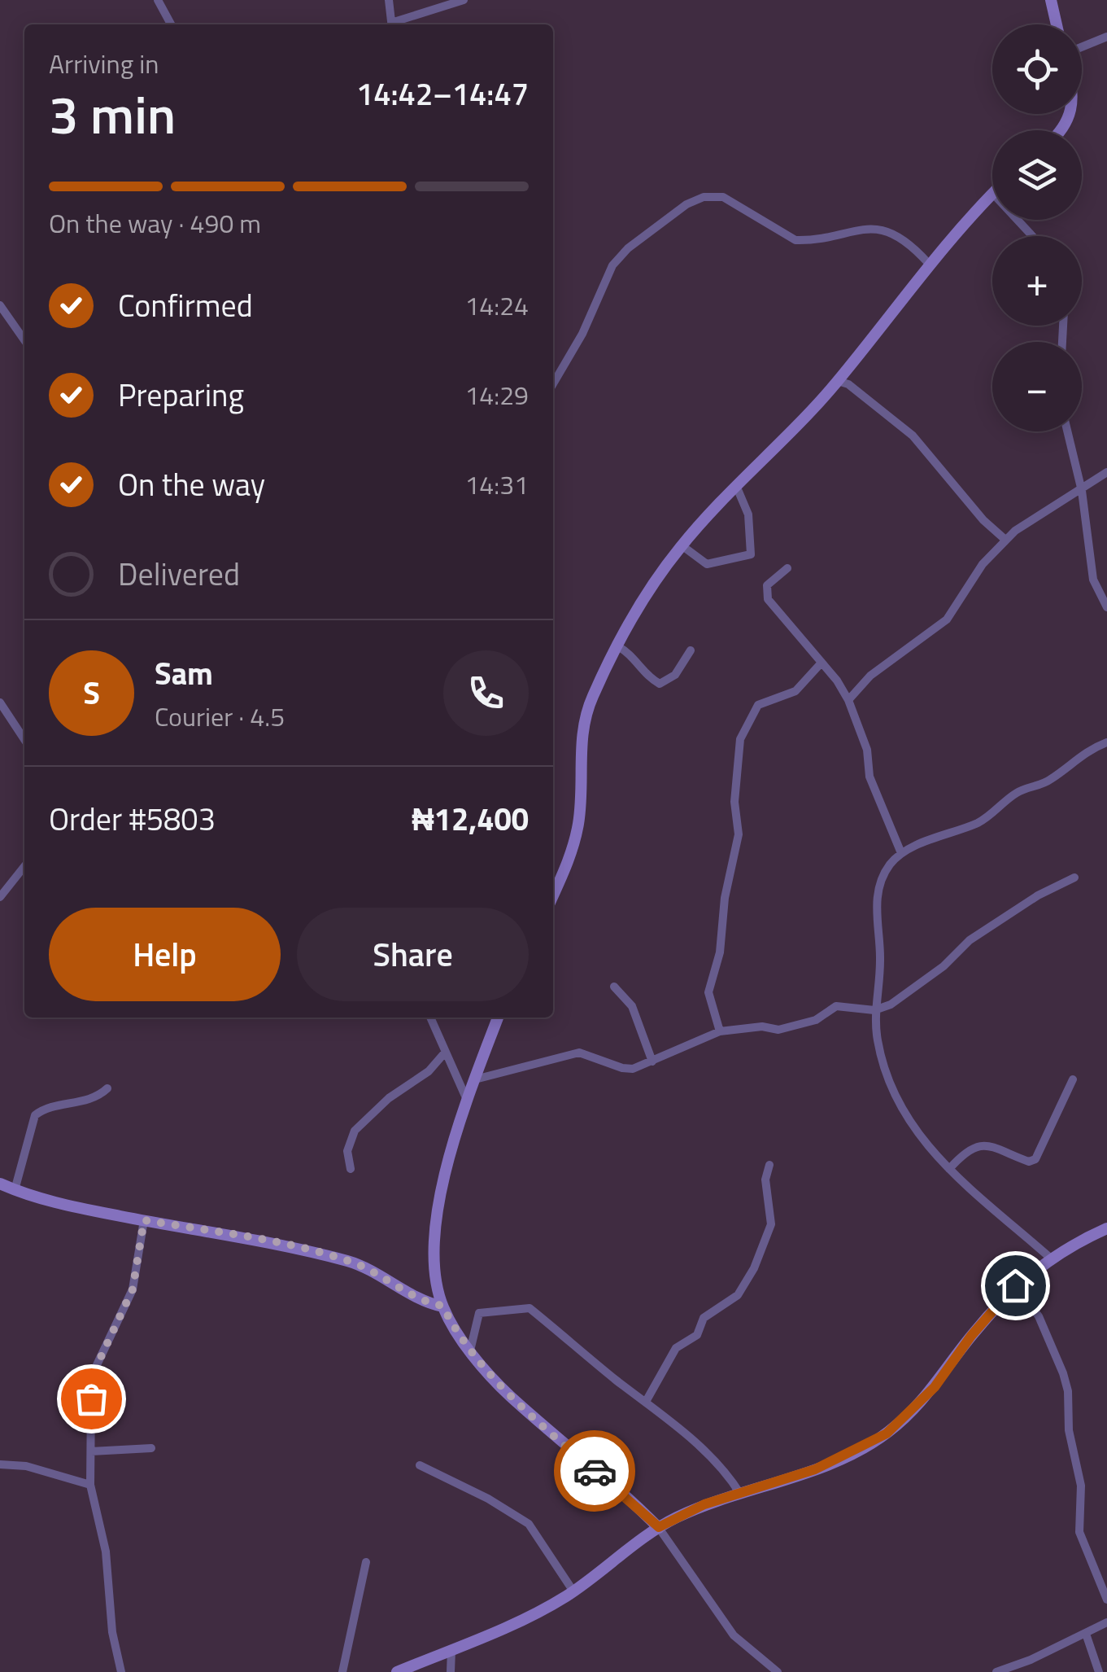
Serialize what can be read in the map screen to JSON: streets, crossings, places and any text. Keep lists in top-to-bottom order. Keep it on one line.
{"page":{"map_buttons":["+","−"],"heading":["3 min","Arriving in","14:42–14:47"],"panel":["Sam","Courier · 4.5","Order #5803","₦12,400"],"bar":"On the way · 490 m","list":[["Confirmed","14:24"],["Preparing","14:29"],["On the way","14:31"],"Delivered"],"round":"S","buttons":["Help","Share"]}}
